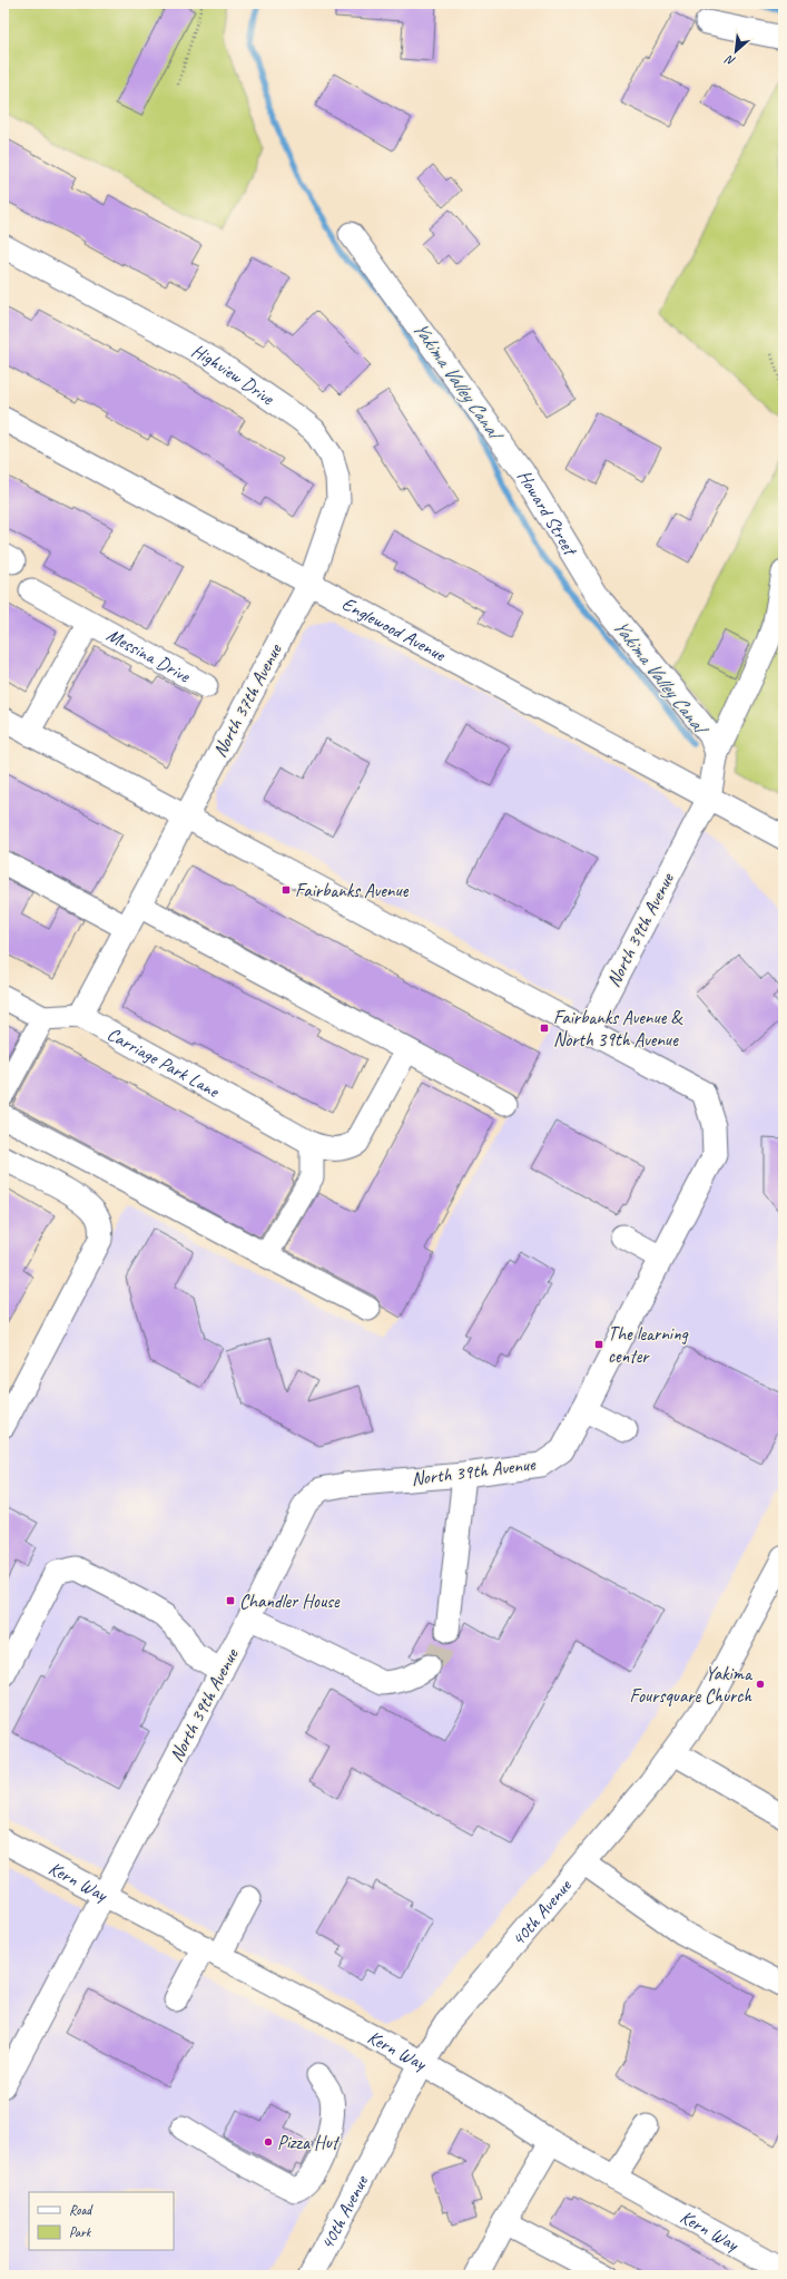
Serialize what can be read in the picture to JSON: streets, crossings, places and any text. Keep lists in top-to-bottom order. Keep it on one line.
{"streets":{"main road":["40th Avenue"],"street":["Highview Drive","Howard Street","Englewood Avenue","Messina Drive","North 37th Avenue","North 39th Avenue","Carriage Park Lane","Kern Way"]},"crossings":[["Highview Drive","Englewood Avenue"],["Highview Drive","North 37th Avenue"],["Englewood Avenue","North 37th Avenue"],["Englewood Avenue","North 39th Avenue"],["North 39th Avenue","Kern Way"],["Kern Way","40th Avenue"]],"water":["Yakima Valley Canal"],"places":{"transit":["Fairbanks Avenue","Fairbanks Avenue & North 39th Avenue","The learning center","Chandler House"],"other":["Yakima Foursquare Church","Pizza Hut"]},"legend":["Road","Park"],"north":"bottom left"}
